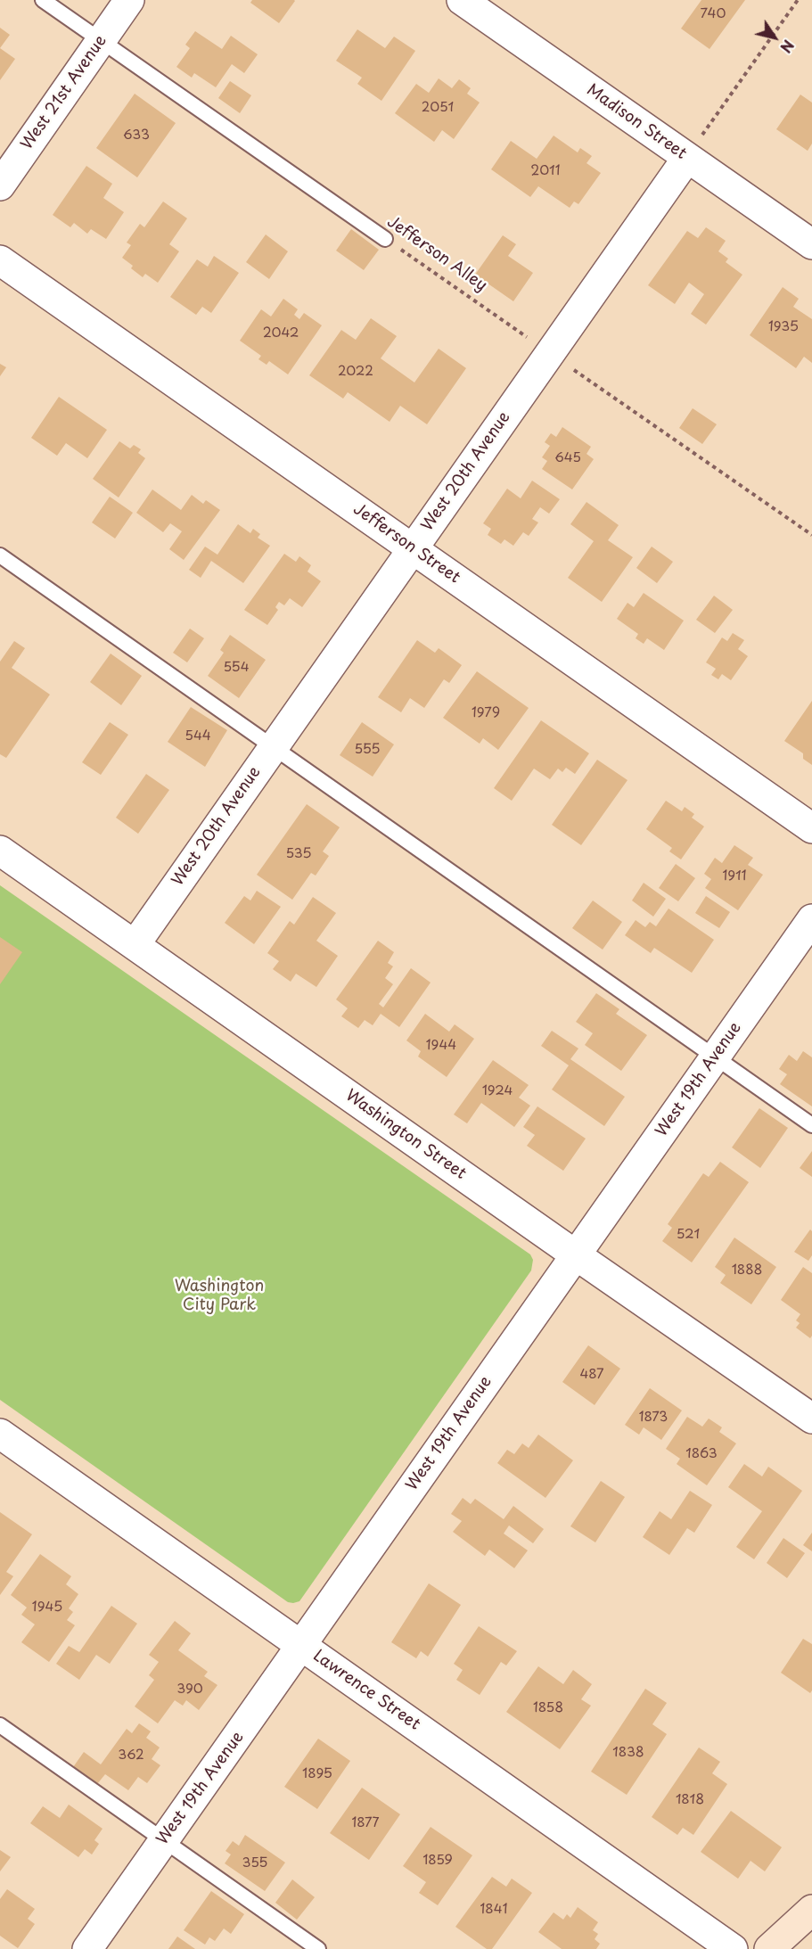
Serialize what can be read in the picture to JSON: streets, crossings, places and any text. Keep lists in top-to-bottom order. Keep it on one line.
{"streets":{"street":["West 21st Avenue","Madison Street","West 20th Avenue","Jefferson Street","West 19th Avenue","Washington Street","Lawrence Street"],"lane":["Jefferson Alley"]},"crossings":[["West 21st Avenue","Jefferson Alley"],["Madison Street","West 20th Avenue"],["Jefferson Alley","West 20th Avenue"],["West 20th Avenue","Jefferson Street"],["West 20th Avenue","Washington Street"],["West 19th Avenue","Washington Street"],["West 19th Avenue","Lawrence Street"]],"parks":["Washington City Park"],"house_numbers":["740","2051","633","2011","1935","2042","2022","645","554","1979","544","555","535","1911","1944","1924","521","1888","487","1873","1863","1945","390","1858","1838","362","1895","1818","1877","1859","355","1841"],"north":"bottom right"}
